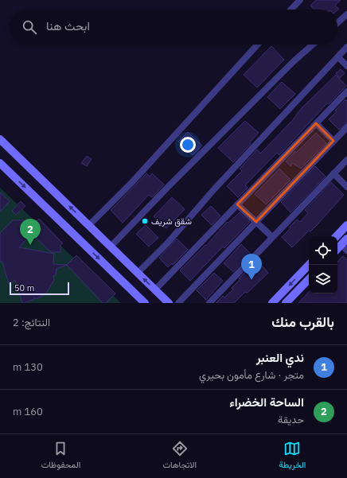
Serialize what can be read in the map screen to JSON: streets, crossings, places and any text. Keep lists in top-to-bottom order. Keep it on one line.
{"places":["شقق شريف"],"scale_bar":"50 m","page":{"search":"ابحث هنا","pins":["2","1"],"scale":"50 m","heading":["بالقرب منك","النتائج: 2"],"list":[{"mark":"1","name":"ندي العنبر","note":"متجر · شارع مأمون بحيري","value":"130 m"},{"mark":"2","name":"الساحة الخضراء","note":"حديقة","value":"160 m"}],"nav":["الخريطة","الاتجاهات","المحفوظات"]}}
